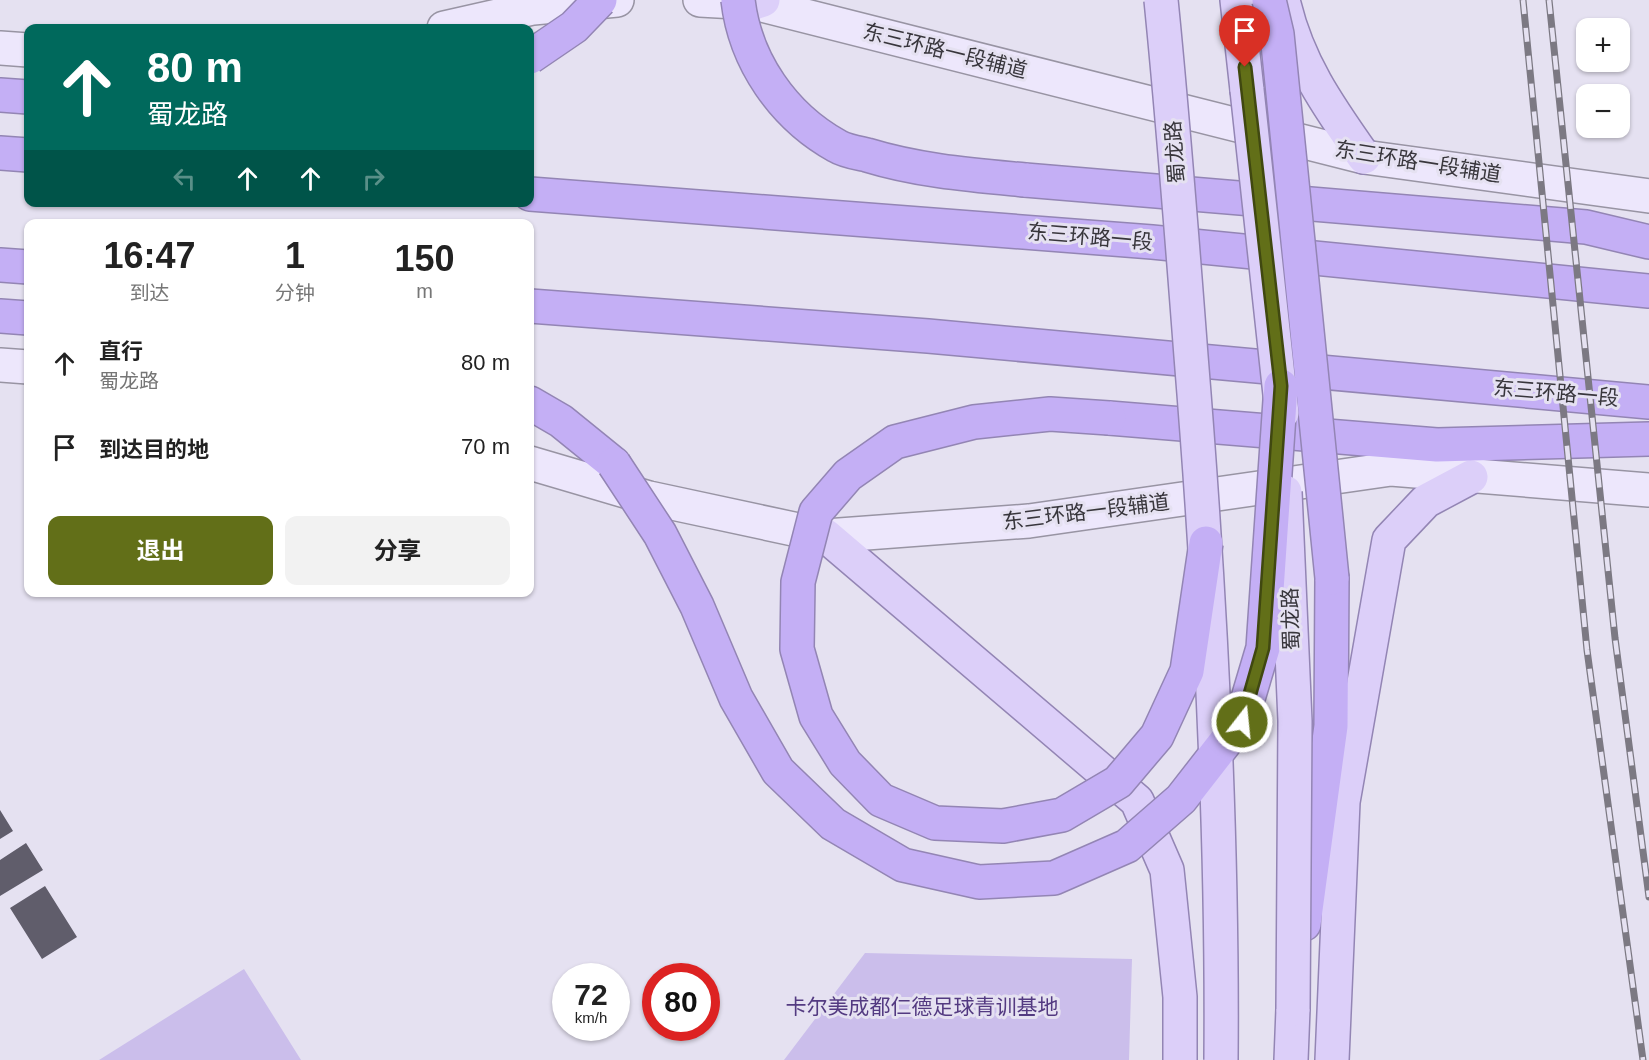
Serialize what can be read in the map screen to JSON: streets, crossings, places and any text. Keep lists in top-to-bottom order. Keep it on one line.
{"streets":{"highway":["东三环路一段"],"main road":["东三环路一段辅道","蜀龙路"]},"parks":["卡尔美成都仁德足球青训基地"],"page":{"map_buttons":["+","−"],"turn":["80 m","蜀龙路"],"eta":["16:47","到达","1","分钟","150","m"],"list":[{"name":"直行","note":"蜀龙路","value":"80 m"},{"name":"到达目的地","value":"70 m"}],"buttons":["退出","分享"],"speed":"72 km/h","limit":"80"}}
